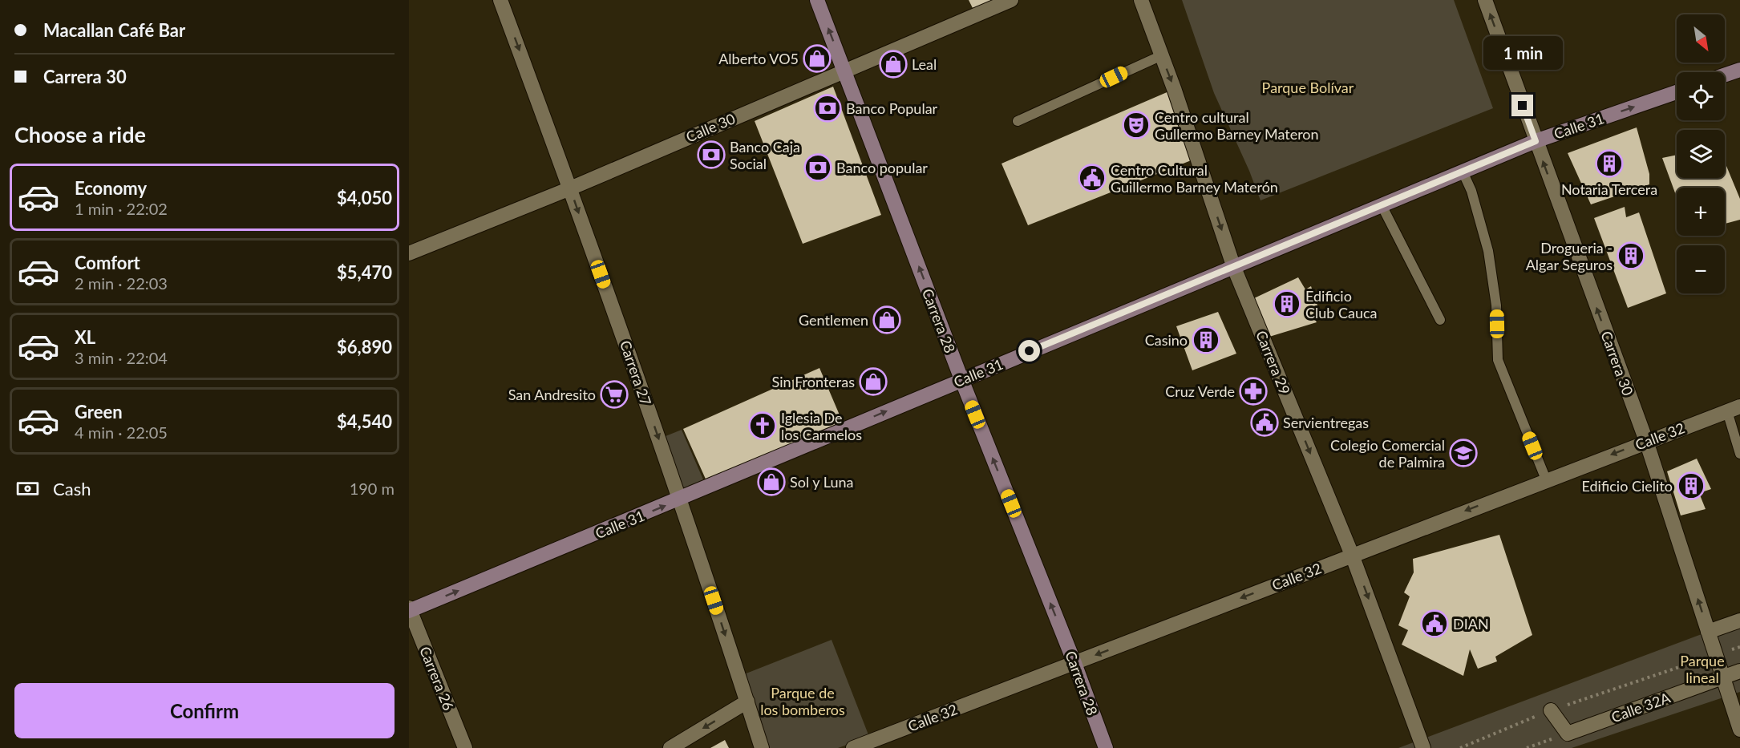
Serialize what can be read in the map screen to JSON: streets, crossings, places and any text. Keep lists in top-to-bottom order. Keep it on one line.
{"streets":{"main road":["Calle 31","Carrera 28"],"street":["Calle 30","Carrera 29","Carrera 30","Carrera 27","Calle 32","Carrera 26","Calle 32A"]},"crossings":[["Calle 31","Carrera 28"],["Calle 31","Carrera 29"],["Calle 31","Carrera 30"],["Calle 31","Carrera 27"],["Calle 31","Carrera 26"],["Calle 30","Carrera 28"],["Calle 30","Carrera 27"],["Carrera 28","Calle 32"],["Carrera 29","Calle 32"],["Carrera 30","Calle 32"],["Carrera 30","Calle 32A"]],"one_way":["Calle 31","Carrera 28","Carrera 29","Carrera 30","Carrera 27","Calle 32"],"parks":["Parque Bolívar","Parque lineal","Parque de los bomberos"],"places":{"shop":["Alberto VO5","Leal","Gentlemen","Sin Fronteras","Sol y Luna"],"bank":["Banco Popular","Banco Caja Social","Banco popular"],"theatre":["Centro cultural Gullermo Barney Materon"],"building":["Notaria Tercera","Drogueria - Algar Seguros","Edificio Club Cauca","Casino","Edificio Cielito"],"public building":["Centro Cultural Guillermo Barney Materón","Servientregas","DIAN"],"pharmacy":["Cruz Verde"],"supermarket":["San Andresito"],"church":["Iglesia De los Carmelos"],"school or university":["Colegio Comercial de Palmira"]},"north":"bottom right","page":{"banner":["Macallan Café Bar","Carrera 30"],"map_buttons":["+","−"],"bubble":"1 min","heading":"Choose a ride","list":[{"name":"Economy","note":"1 min · 22:02","value":"$4,050"},{"name":"Comfort","note":"2 min · 22:03","value":"$5,470"},{"name":"XL","note":"3 min · 22:04","value":"$6,890"},{"name":"Green","note":"4 min · 22:05","value":"$4,540"}],"pay":["Cash","190 m"],"buttons":"Confirm"}}
